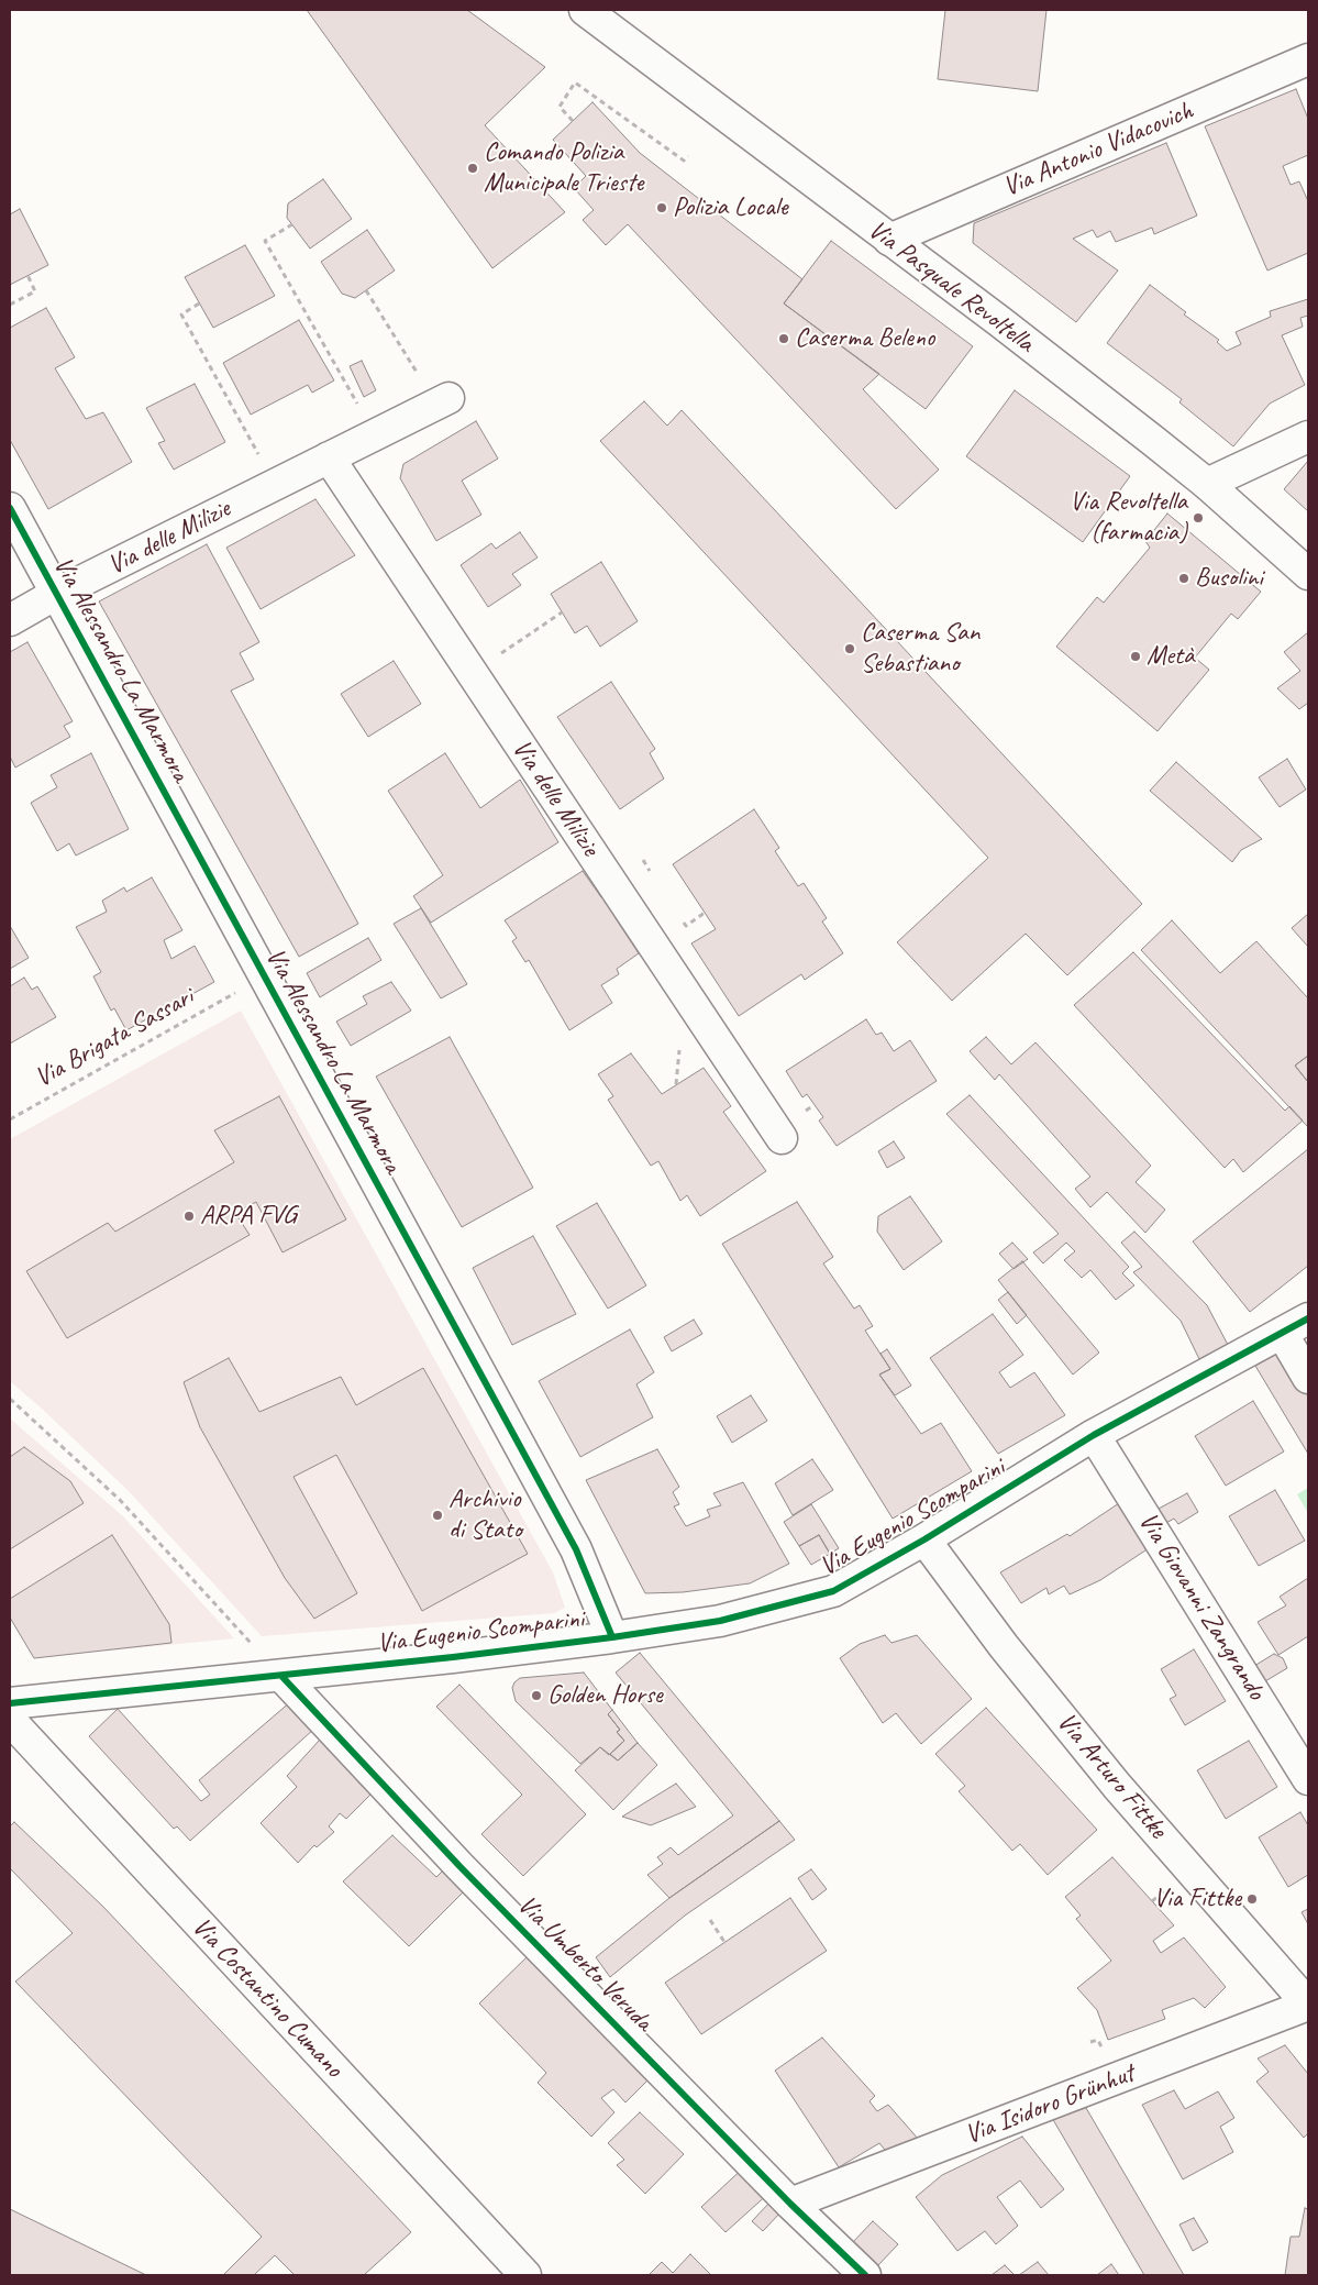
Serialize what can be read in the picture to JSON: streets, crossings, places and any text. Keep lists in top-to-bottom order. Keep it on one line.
{"streets":{"street":["Via Antonio Vidacovich","Via Pasquale Revoltella","Via delle Milizie","Via Alessandro La Marmora","Via Eugenio Scomparini","Via Giovanni Zangrando","Via Arturo Fittke","Via Umberto Veruda","Via Costantino Cumano","Via Isidoro Grünhut"],"path":["Via Brigata Sassari"]},"crossings":[["Via Antonio Vidacovich","Via Pasquale Revoltella"],["Via delle Milizie","Via Alessandro La Marmora"],["Via Alessandro La Marmora","Via Eugenio Scomparini"],["Via Eugenio Scomparini","Via Giovanni Zangrando"],["Via Eugenio Scomparini","Via Arturo Fittke"],["Via Eugenio Scomparini","Via Umberto Veruda"],["Via Arturo Fittke","Via Isidoro Grünhut"],["Via Umberto Veruda","Via Isidoro Grünhut"]],"places":["Comando Polizia Municipale Trieste","Polizia Locale","Caserma Beleno","Via Revoltella (farmacia)","Busolini","Caserma San Sebastiano","Metà","ARPA FVG","Archivio di Stato","Golden Horse","Via Fittke"]}
